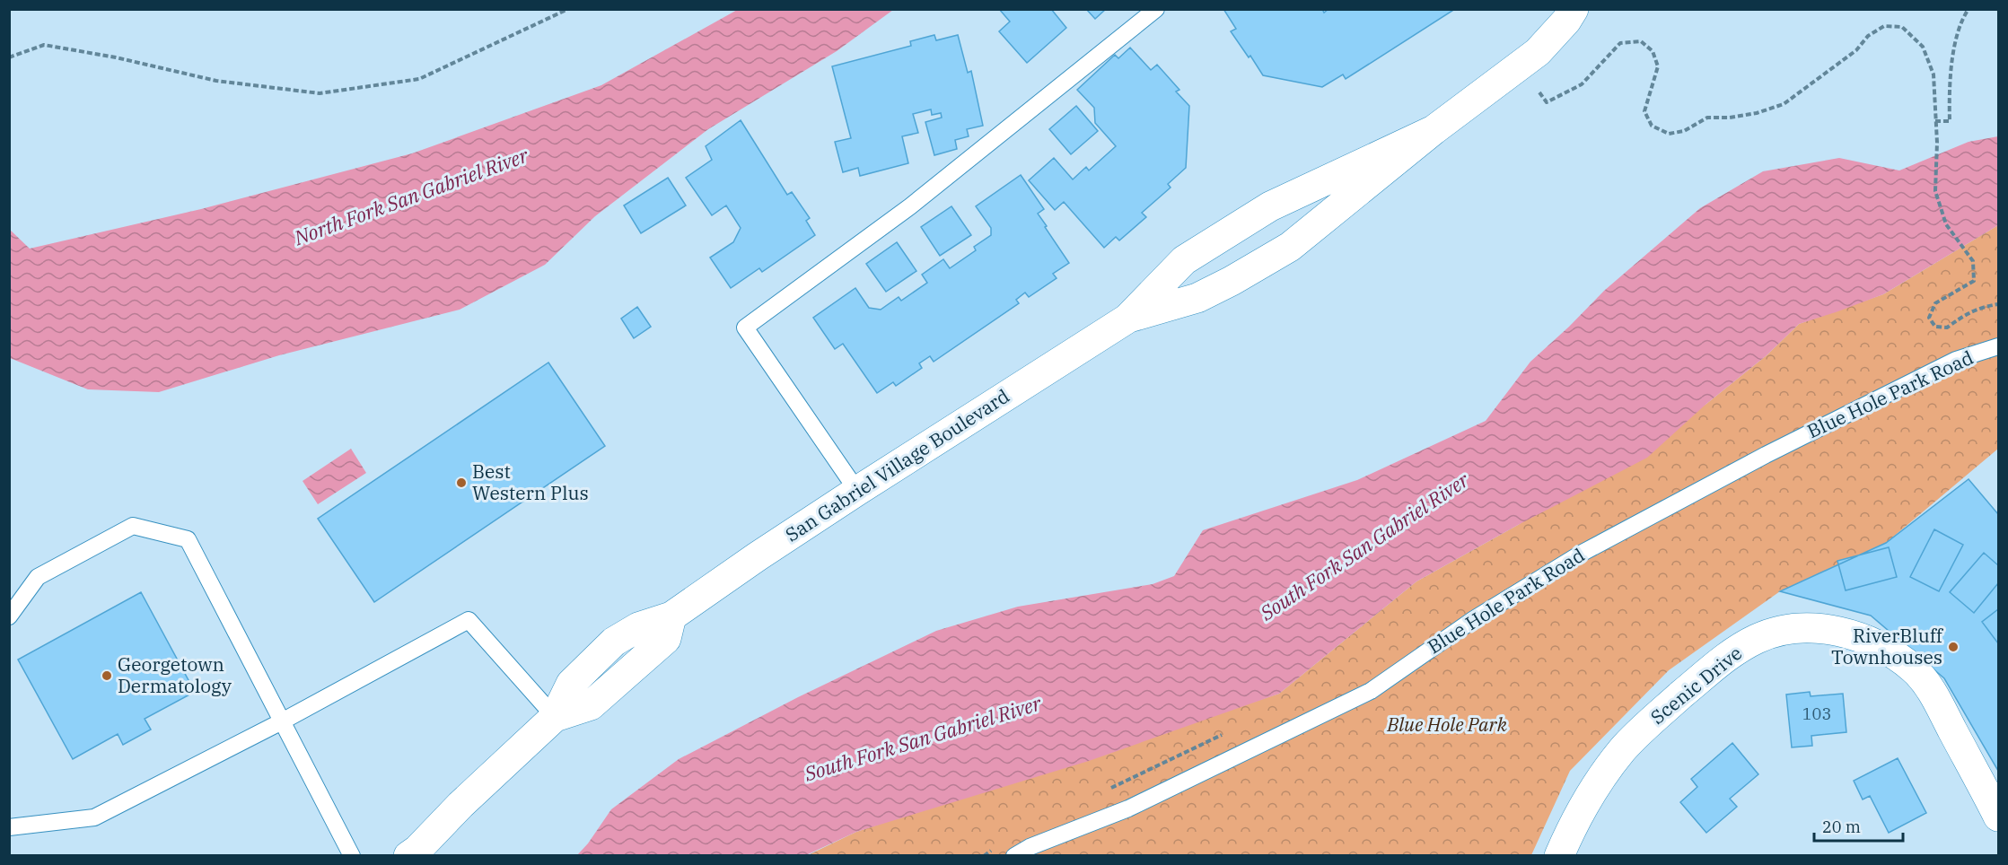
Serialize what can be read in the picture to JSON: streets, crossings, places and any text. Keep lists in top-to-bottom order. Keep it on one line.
{"streets":{"street":["San Gabriel Village Boulevard","Scenic Drive"],"lane":["Blue Hole Park Road"]},"water":["North Fork San Gabriel River","South Fork San Gabriel River"],"parks":["Blue Hole Park"],"places":["Best Western Plus","RiverBluff Townhouses","Georgetown Dermatology"],"house_numbers":["103"],"scale_bar":"20 m"}
